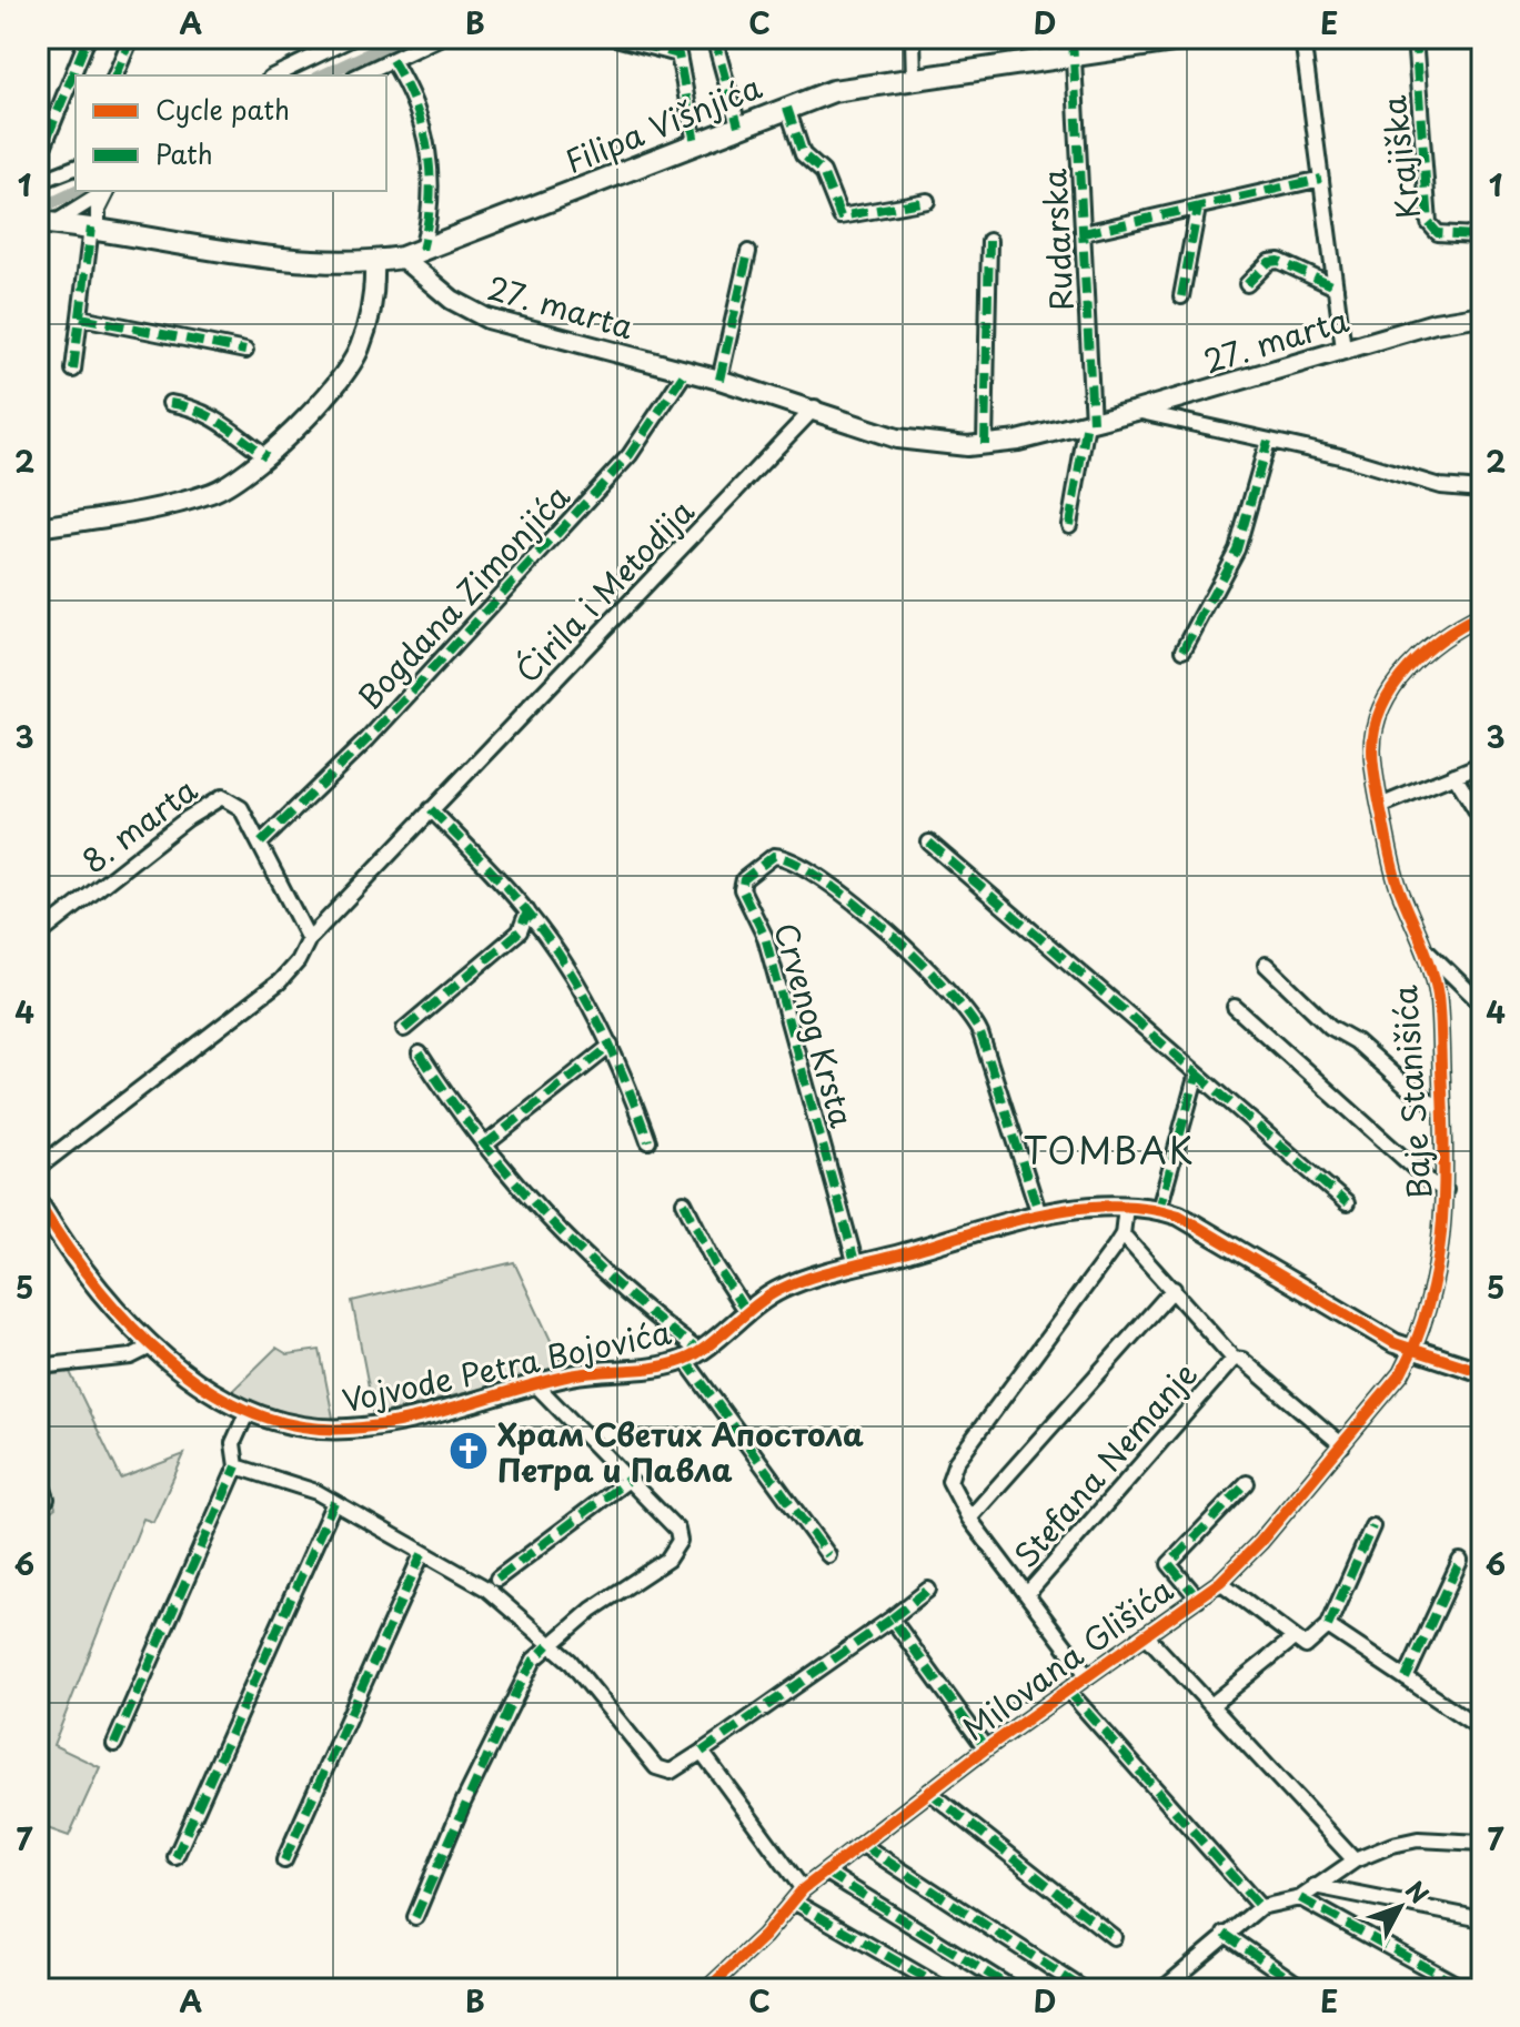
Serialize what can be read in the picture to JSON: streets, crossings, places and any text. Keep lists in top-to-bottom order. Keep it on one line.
{"streets":{"main road":["Filipa Višnjića"],"street":["Krajiška","Rudarska","27. marta","Ćirila i Metodija","Bogdana Zimonjića","8. marta","Crvenog Krsta","Baje Stanišića","Vojvode Petra Bojovića","Stefana Nemanje","Milovana Glišića"]},"crossings":[["Filipa Višnjića","Rudarska"],["Filipa Višnjića","27. marta"],["Rudarska","27. marta"],["27. marta","Ćirila i Metodija"],["27. marta","Bogdana Zimonjića"],["Ćirila i Metodija","8. marta"],["Bogdana Zimonjića","8. marta"],["Crvenog Krsta","Vojvode Petra Bojovića"],["Baje Stanišića","Vojvode Petra Bojovića"],["Baje Stanišića","Milovana Glišića"],["Vojvode Petra Bojovića","Stefana Nemanje"],["Vojvode Petra Bojovića","Milovana Glišića"],["Stefana Nemanje","Milovana Glišića"]],"districts":["TOMBAK"],"places":{"church":["Храм Светих Апостола Петра и Павла"]},"legend":["Cycle path","Path"],"north":"top right","grid":{"columns":["A","B","C","D","E"],"rows":["1","2","3","4","5","6","7"]}}
